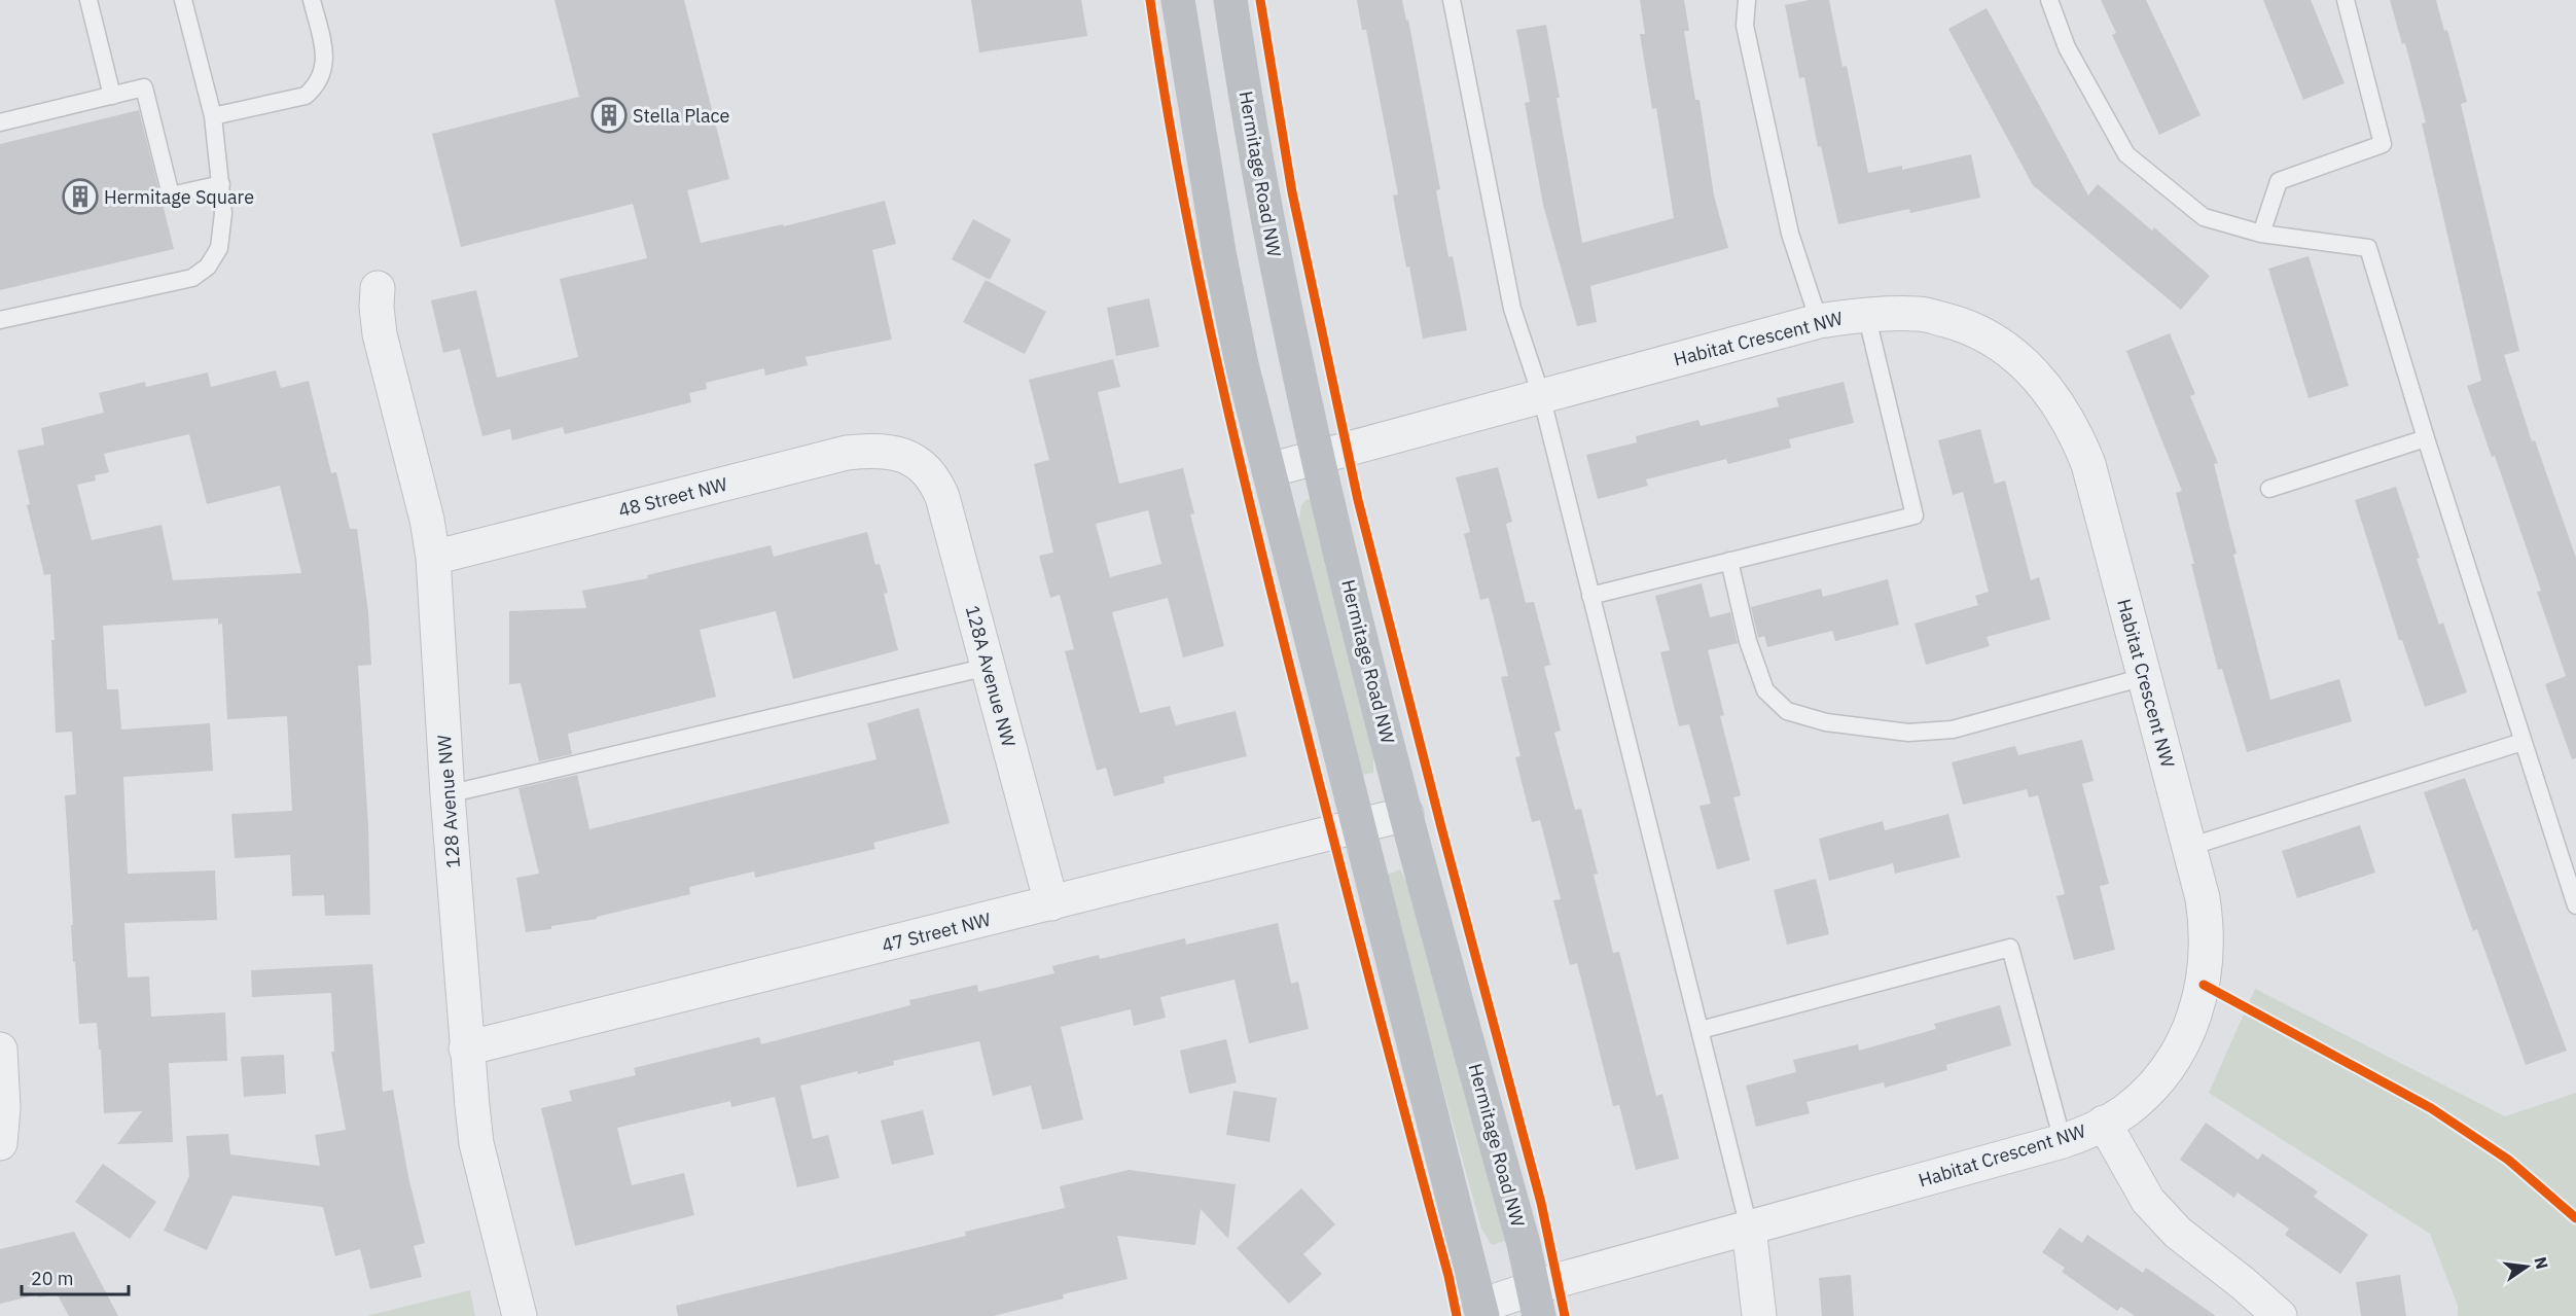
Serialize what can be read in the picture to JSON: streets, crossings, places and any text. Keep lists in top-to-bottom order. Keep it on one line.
{"streets":{"street":["Hermitage Road NW","Habitat Crescent NW","48 Street NW","128A Avenue NW","128 Avenue NW","47 Street NW"]},"crossings":[["Hermitage Road NW","Habitat Crescent NW"],["Hermitage Road NW","47 Street NW"],["48 Street NW","128A Avenue NW"],["48 Street NW","128 Avenue NW"],["128A Avenue NW","47 Street NW"],["128 Avenue NW","47 Street NW"]],"places":{"building":["Stella Place","Hermitage Square"]},"scale_bar":"20 m","north":"right"}
